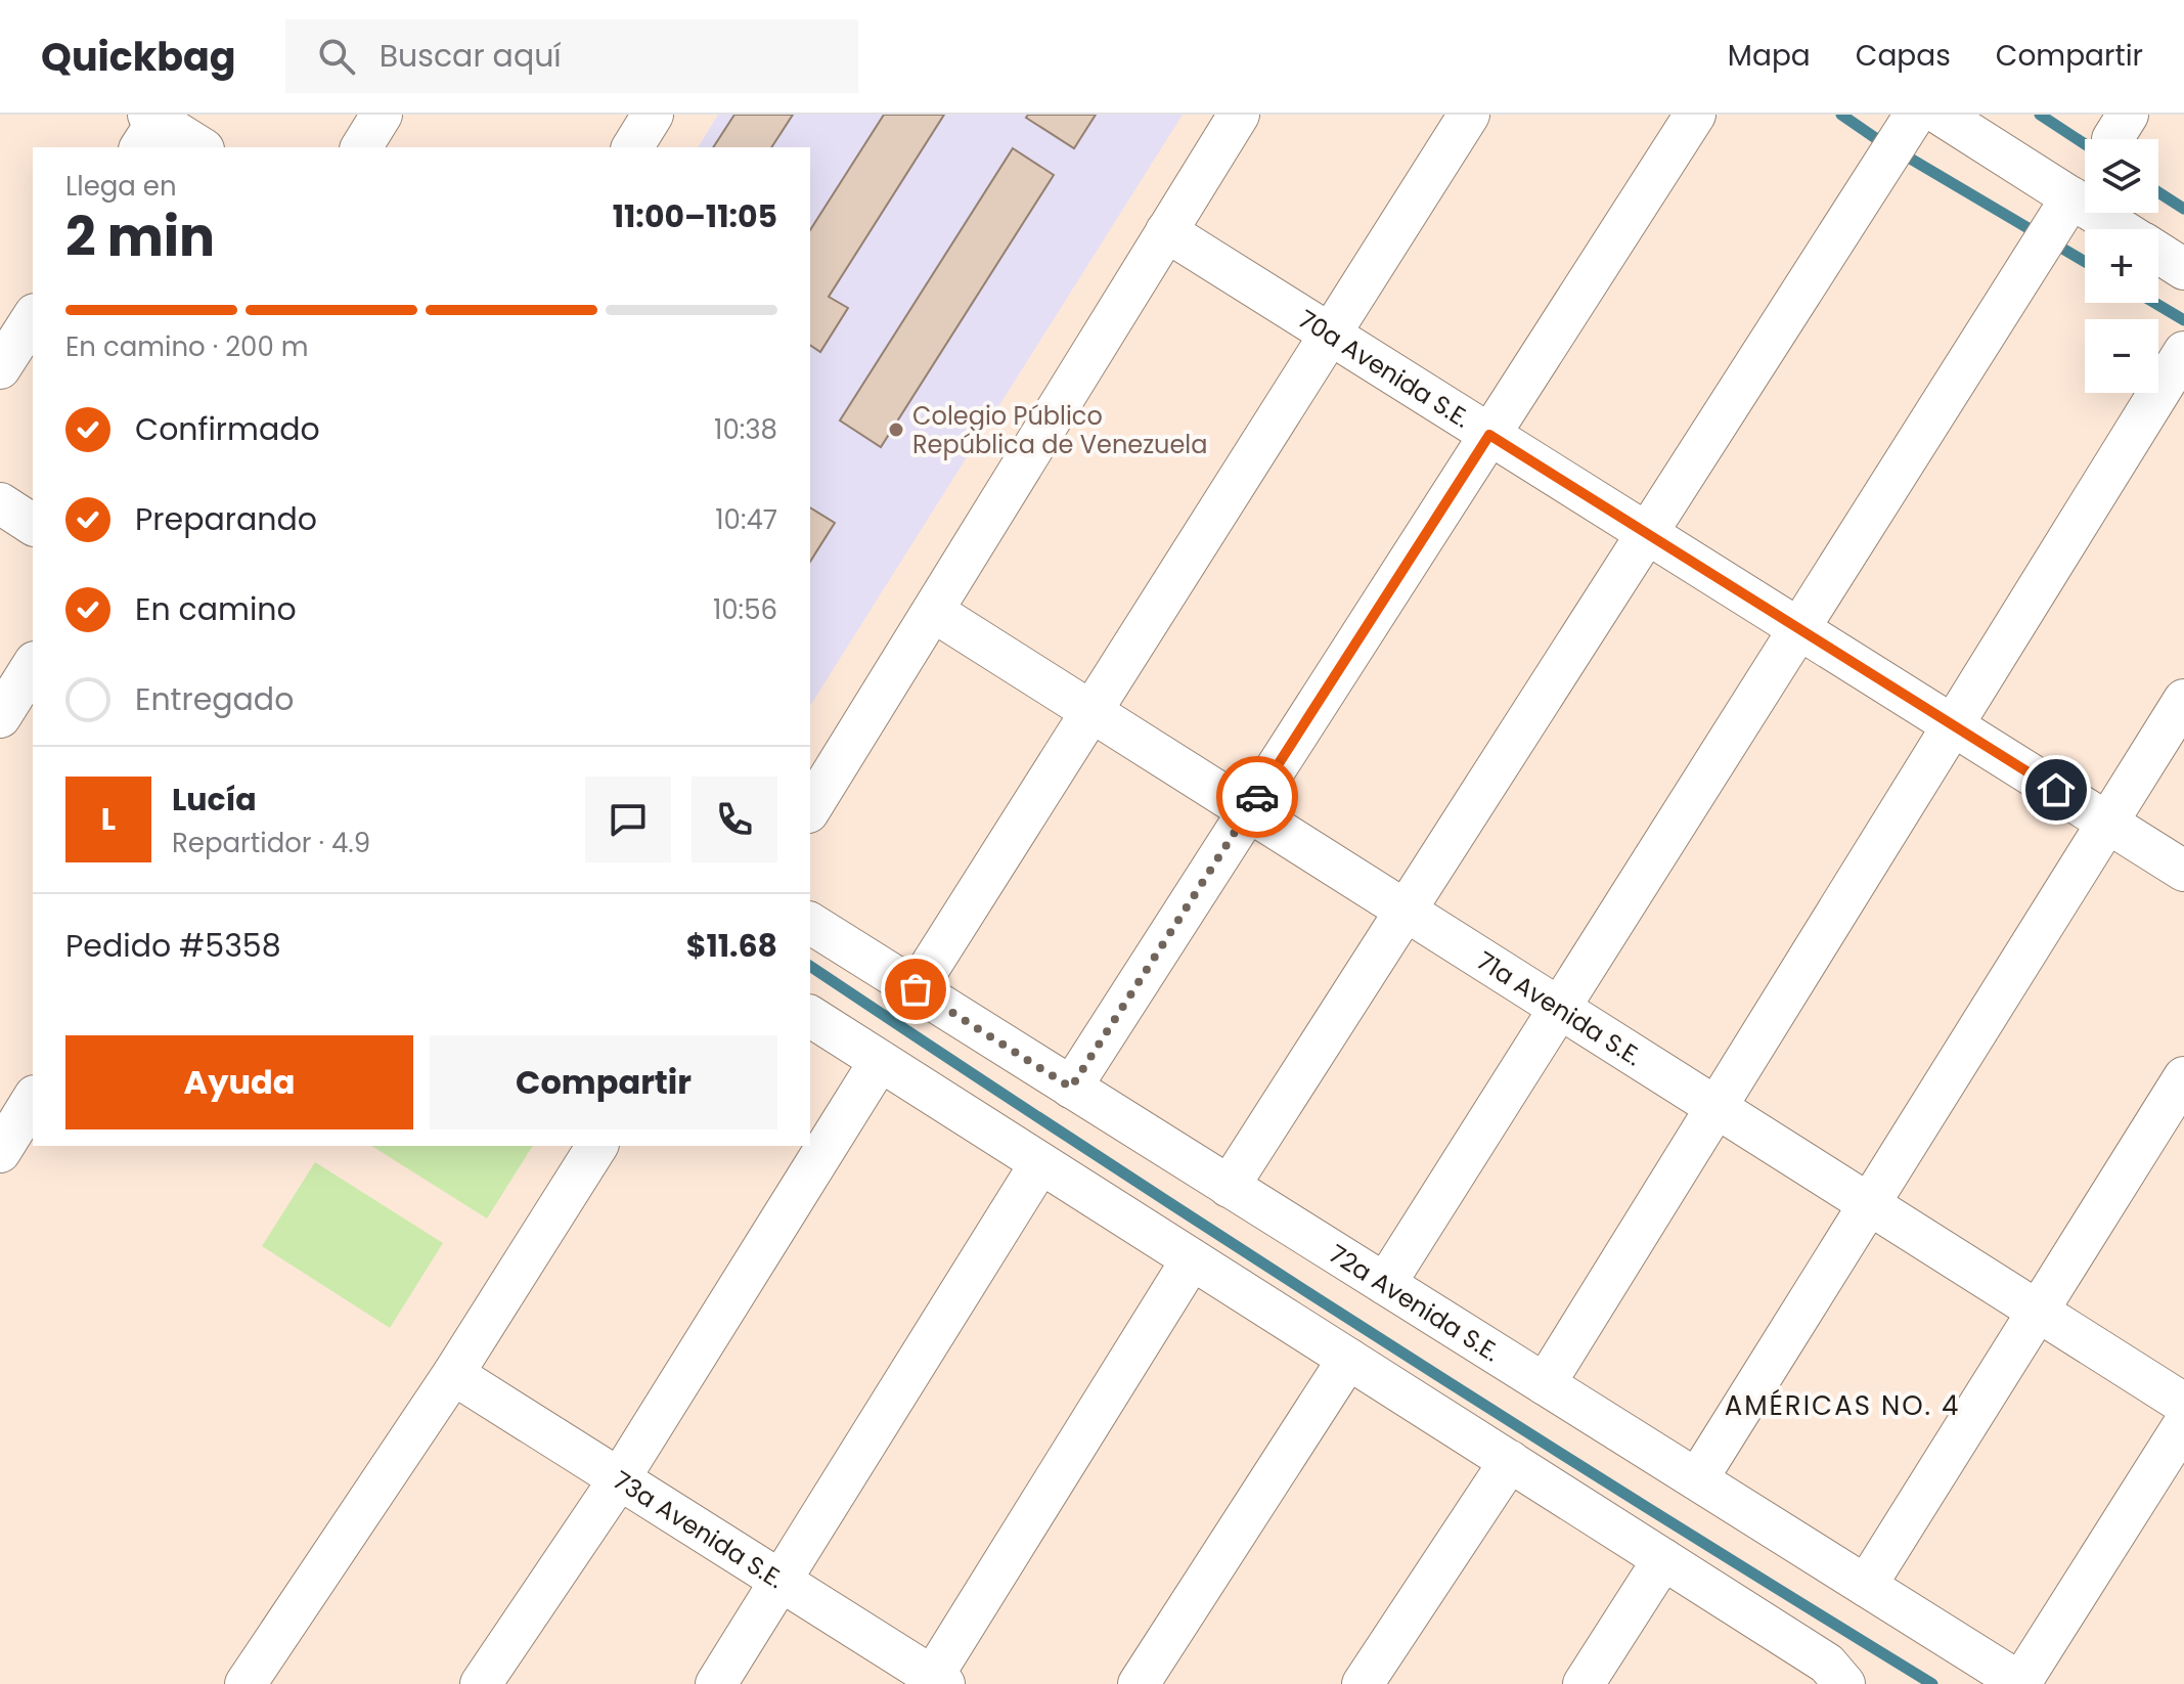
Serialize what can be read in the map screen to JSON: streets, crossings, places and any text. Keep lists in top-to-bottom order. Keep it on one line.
{"streets":{"street":["70a Avenida S.E.","71a Avenida S.E.","72a Avenida S.E.","73a Avenida S.E."]},"districts":["AMÉRICAS NO. 4"],"places":["Colegio Público República de Venezuela"],"page":{"header":"Quickbag","search":"Buscar aquí","nav":["Mapa","Capas","Compartir"],"map_buttons":["+","−"],"heading":["2 min","Llega en","11:00–11:05"],"panel":["Lucía","Repartidor · 4.9","Pedido #5358","$11.68"],"bar":"En camino · 200 m","list":[["Confirmado","10:38"],["Preparando","10:47"],["En camino","10:56"],"Entregado"],"round":"L","buttons":["Ayuda","Compartir"]}}
